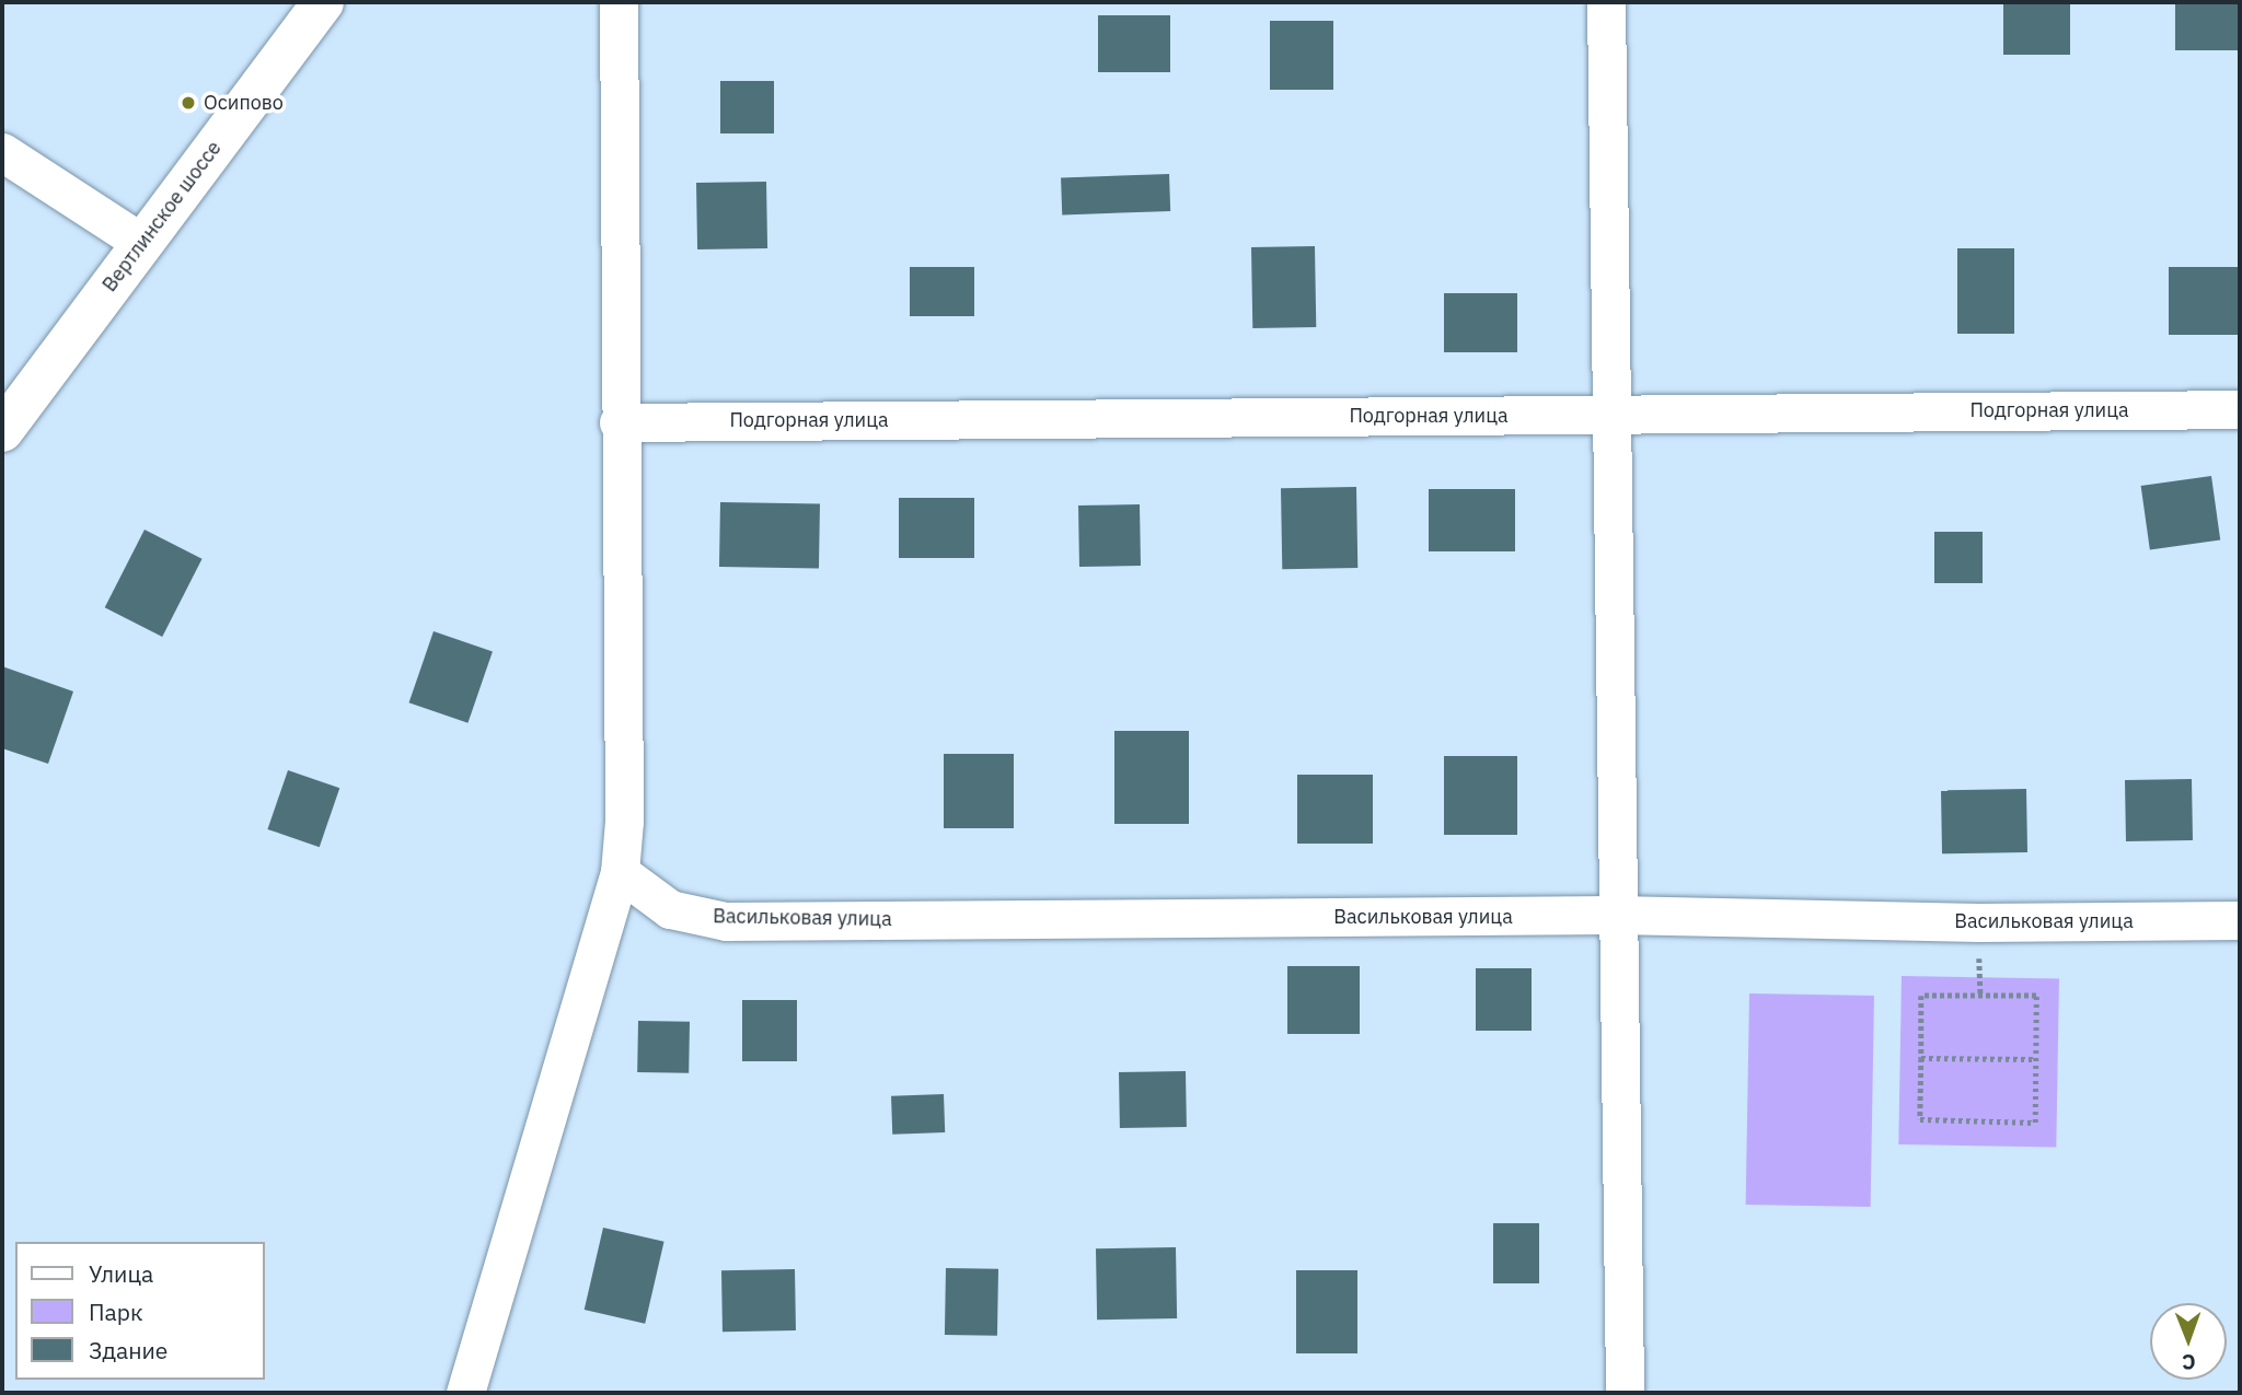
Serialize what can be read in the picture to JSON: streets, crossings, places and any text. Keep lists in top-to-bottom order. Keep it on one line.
{"streets":{"main road":["Вертлинское шоссе"],"street":["Подгорная улица","Васильковая улица"]},"places":["Осипово"],"legend":["Улица","Парк","Здание"],"north":"bottom"}
